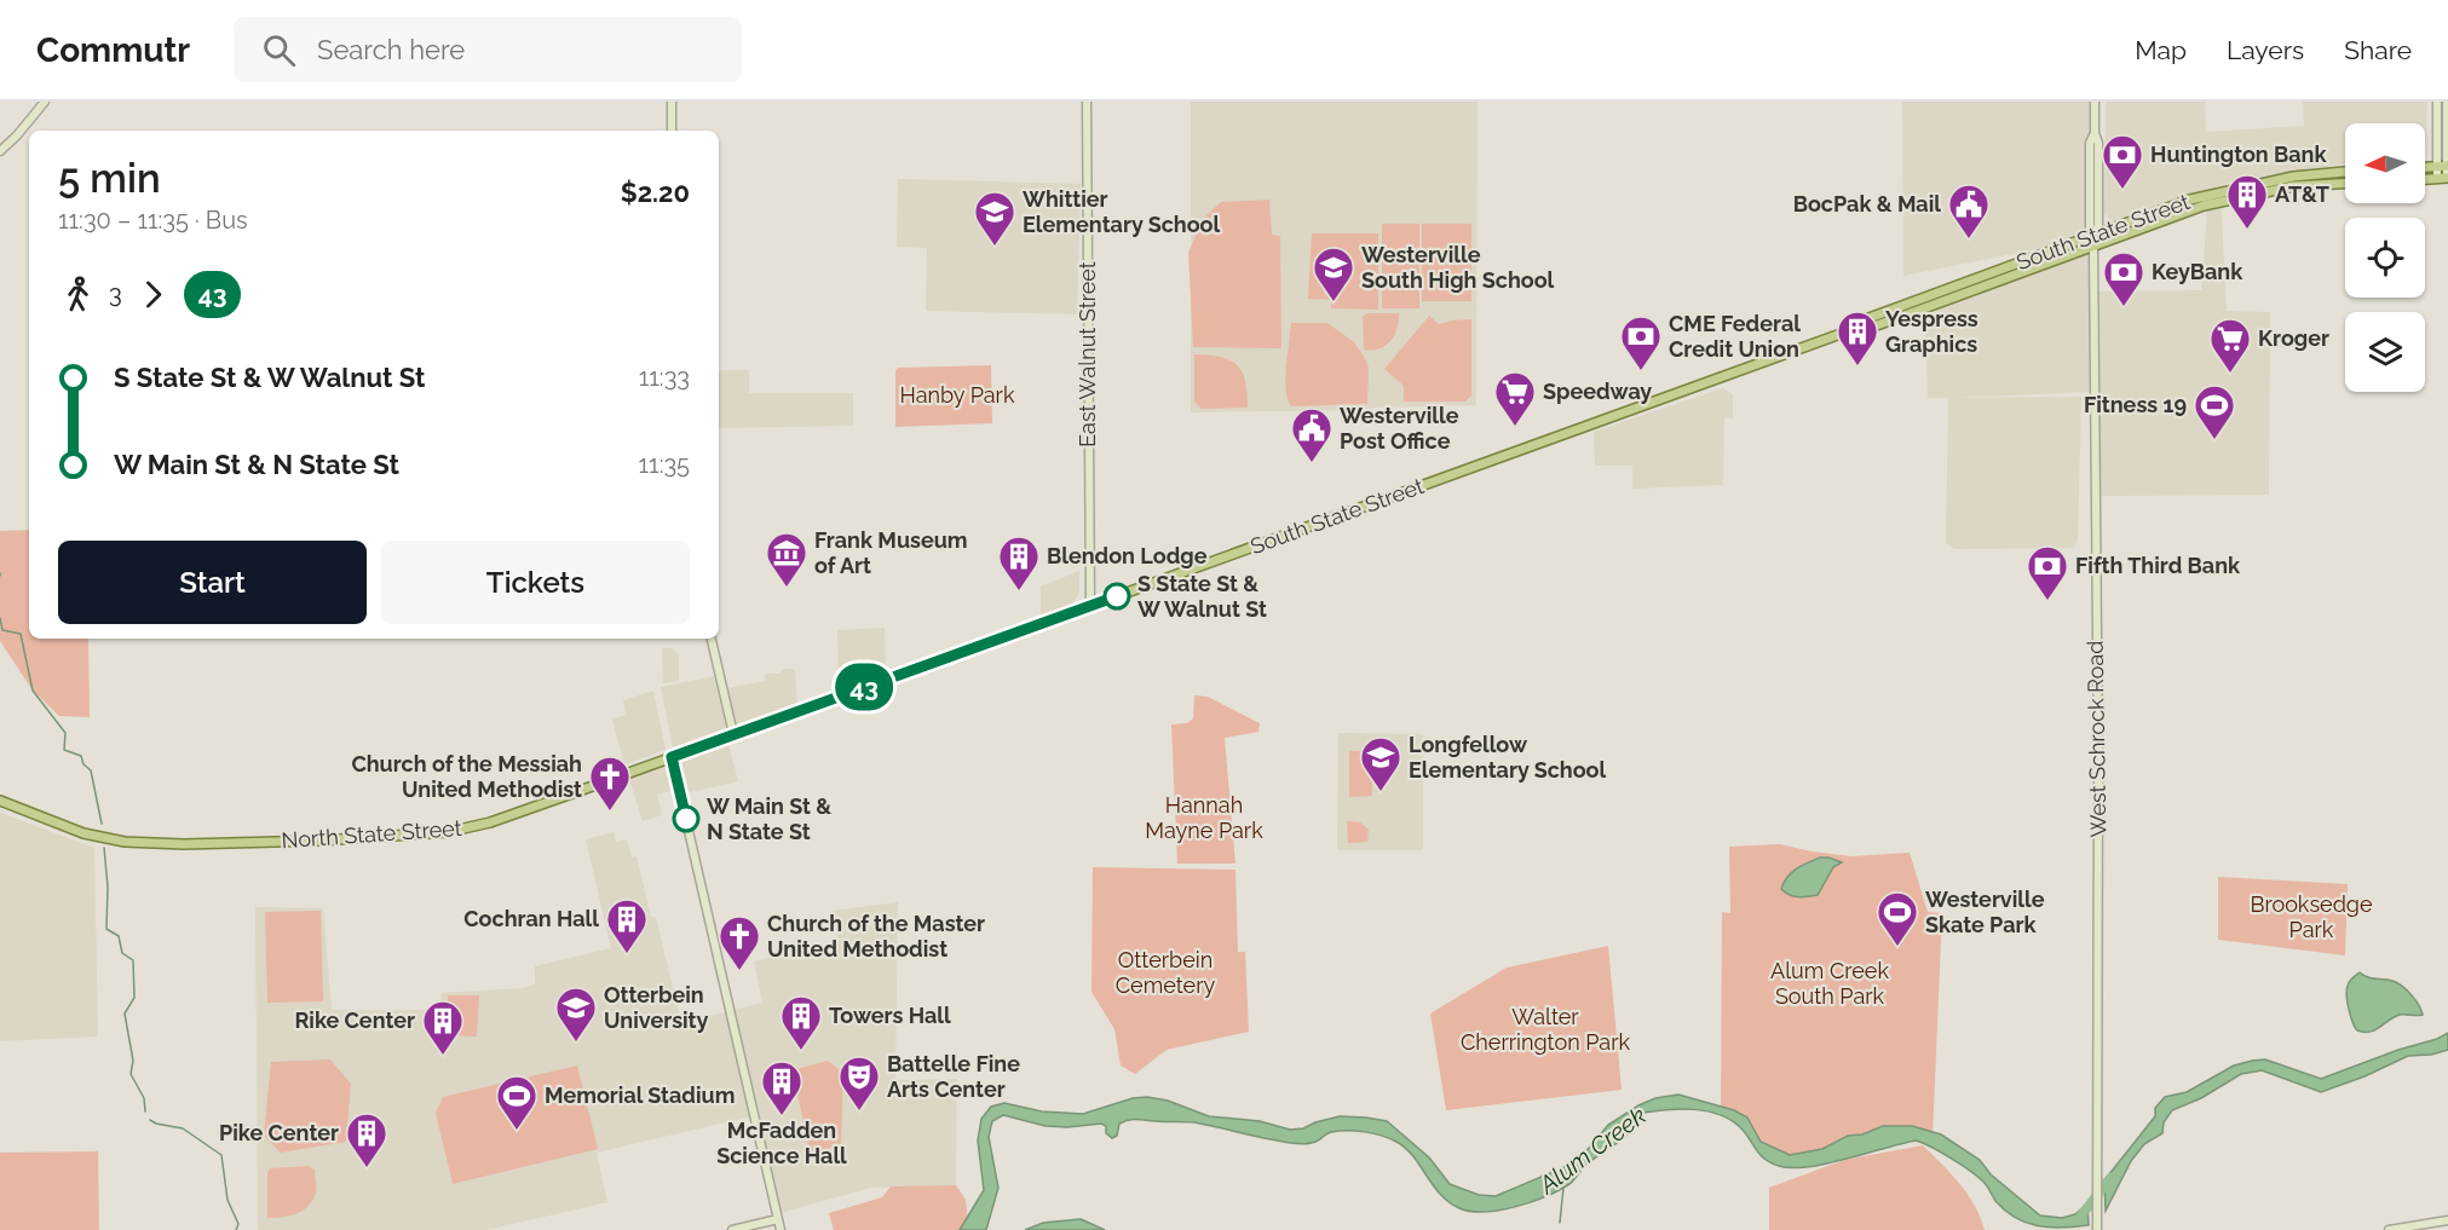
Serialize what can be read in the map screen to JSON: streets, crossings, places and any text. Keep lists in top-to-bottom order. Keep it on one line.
{"streets":{"main road":["South State Street","East Walnut Street","West Schrock Road","North State Street"]},"crossings":[["South State Street","East Walnut Street"],["South State Street","West Schrock Road"],["South State Street","North State Street"]],"water":["Alum Creek"],"parks":["Hanby Park","Hannah Mayne Park","Brooksedge Park","Otterbein Cemetery","Alum Creek South Park","Walter Cherrington Park"],"places":{"bank":["Huntington Bank","KeyBank","CME Federal Credit Union","Fifth Third Bank"],"building":["AT&T","Yespress Graphics","Blendon Lodge","Cochran Hall","Towers Hall","Rike Center","McFadden Science Hall","Pike Center"],"public building":["BocPak & Mail","Westerville Post Office"],"school or university":["Whittier Elementary School","Westerville South High School","Longfellow Elementary School","Otterbein University"],"supermarket":["Kroger","Speedway"],"sports":["Fitness 19","Westerville Skate Park","Memorial Stadium"],"museum":["Frank Museum of Art"],"other":["S State St & W Walnut St","W Main St & N State St"],"church":["Church of the Messiah United Methodist","Church of the Master United Methodist"],"theatre":["Battelle Fine Arts Center"]},"lines":["bus line 43"],"north":"left","page":{"header":"Commutr","search":"Search here","nav":["Map","Layers","Share"],"on_map":"43","heading":["5 min","11:30 – 11:35 · Bus","$2.20"],"legs":["3","43"],"list":[{"name":"S State St & W Walnut St","value":"11:33"},{"name":"W Main St & N State St","value":"11:35"}],"buttons":["Start","Tickets"]}}
